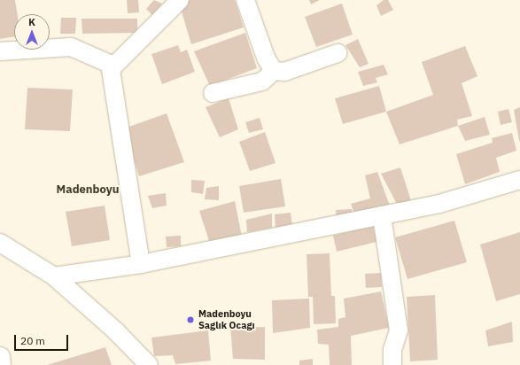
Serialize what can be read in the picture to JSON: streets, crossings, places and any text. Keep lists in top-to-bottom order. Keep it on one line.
{"districts":["Madenboyu"],"places":["Madenboyu Saglık Ocagı"],"scale_bar":"20 m","north":"top"}
